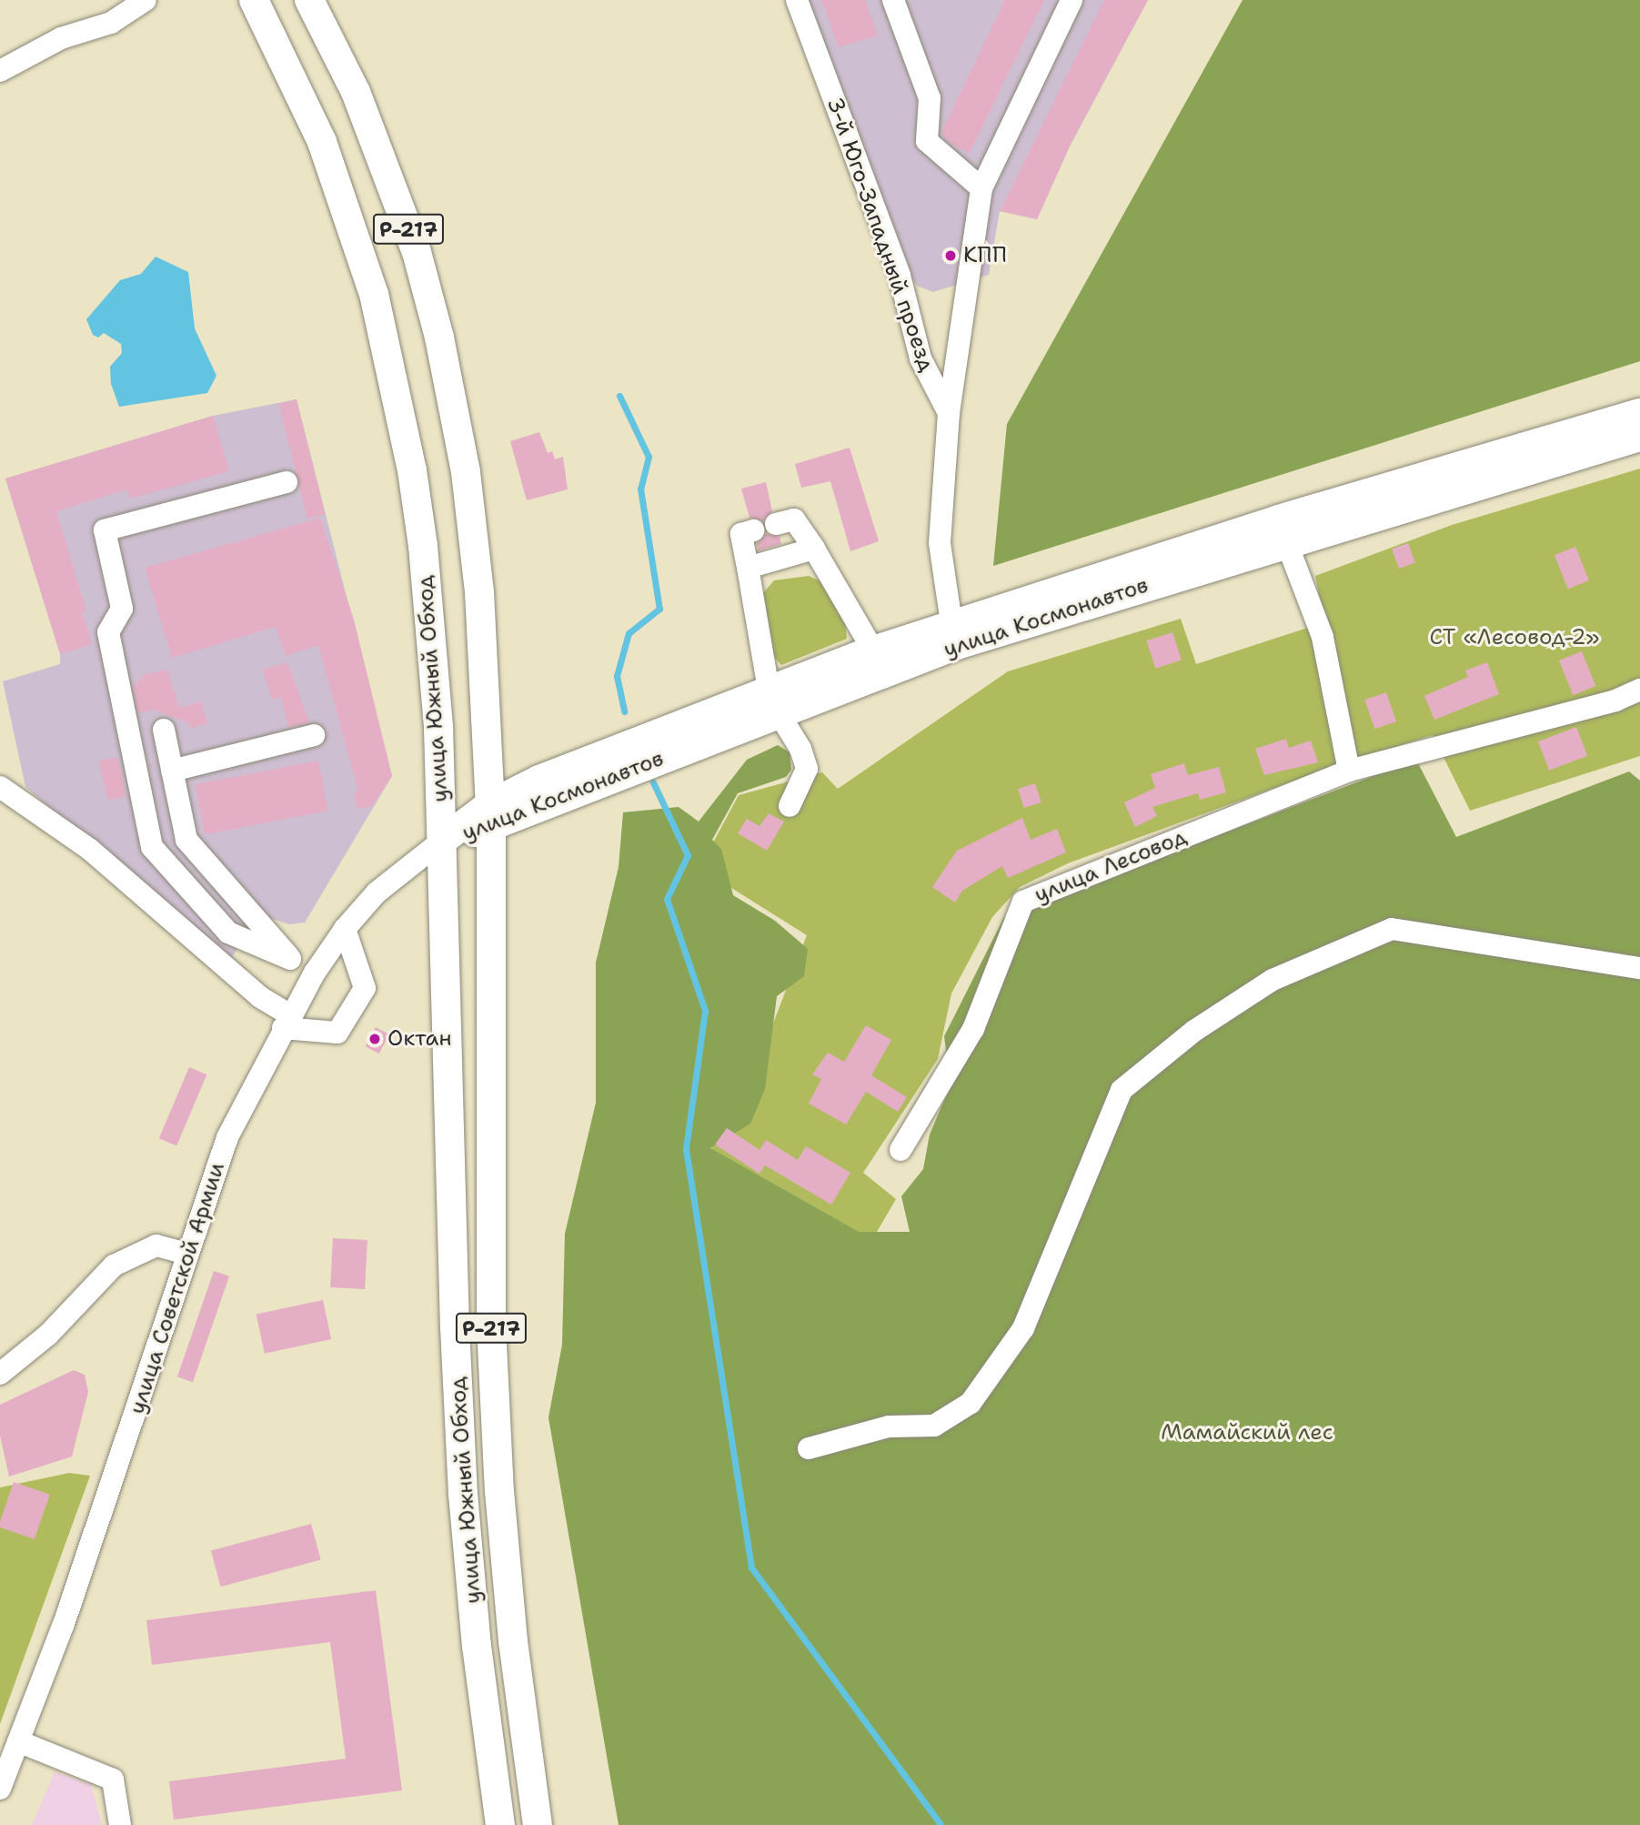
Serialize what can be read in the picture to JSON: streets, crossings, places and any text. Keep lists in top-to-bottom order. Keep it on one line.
{"streets":{"main road":["Р-217","улица Космонавтов","улица Южный Обход"],"street":["3-й Юго-Западный проезд","улица Лесовод","улица Советской Армии"]},"crossings":[["улица Космонавтов","улица Южный Обход"],["улица Космонавтов","улица Советской Армии"],["улица Южный Обход","улица Советской Армии"]],"parks":["СТ «Лесовод-2»","Мамайский лес"],"places":["КПП","Октан"]}
